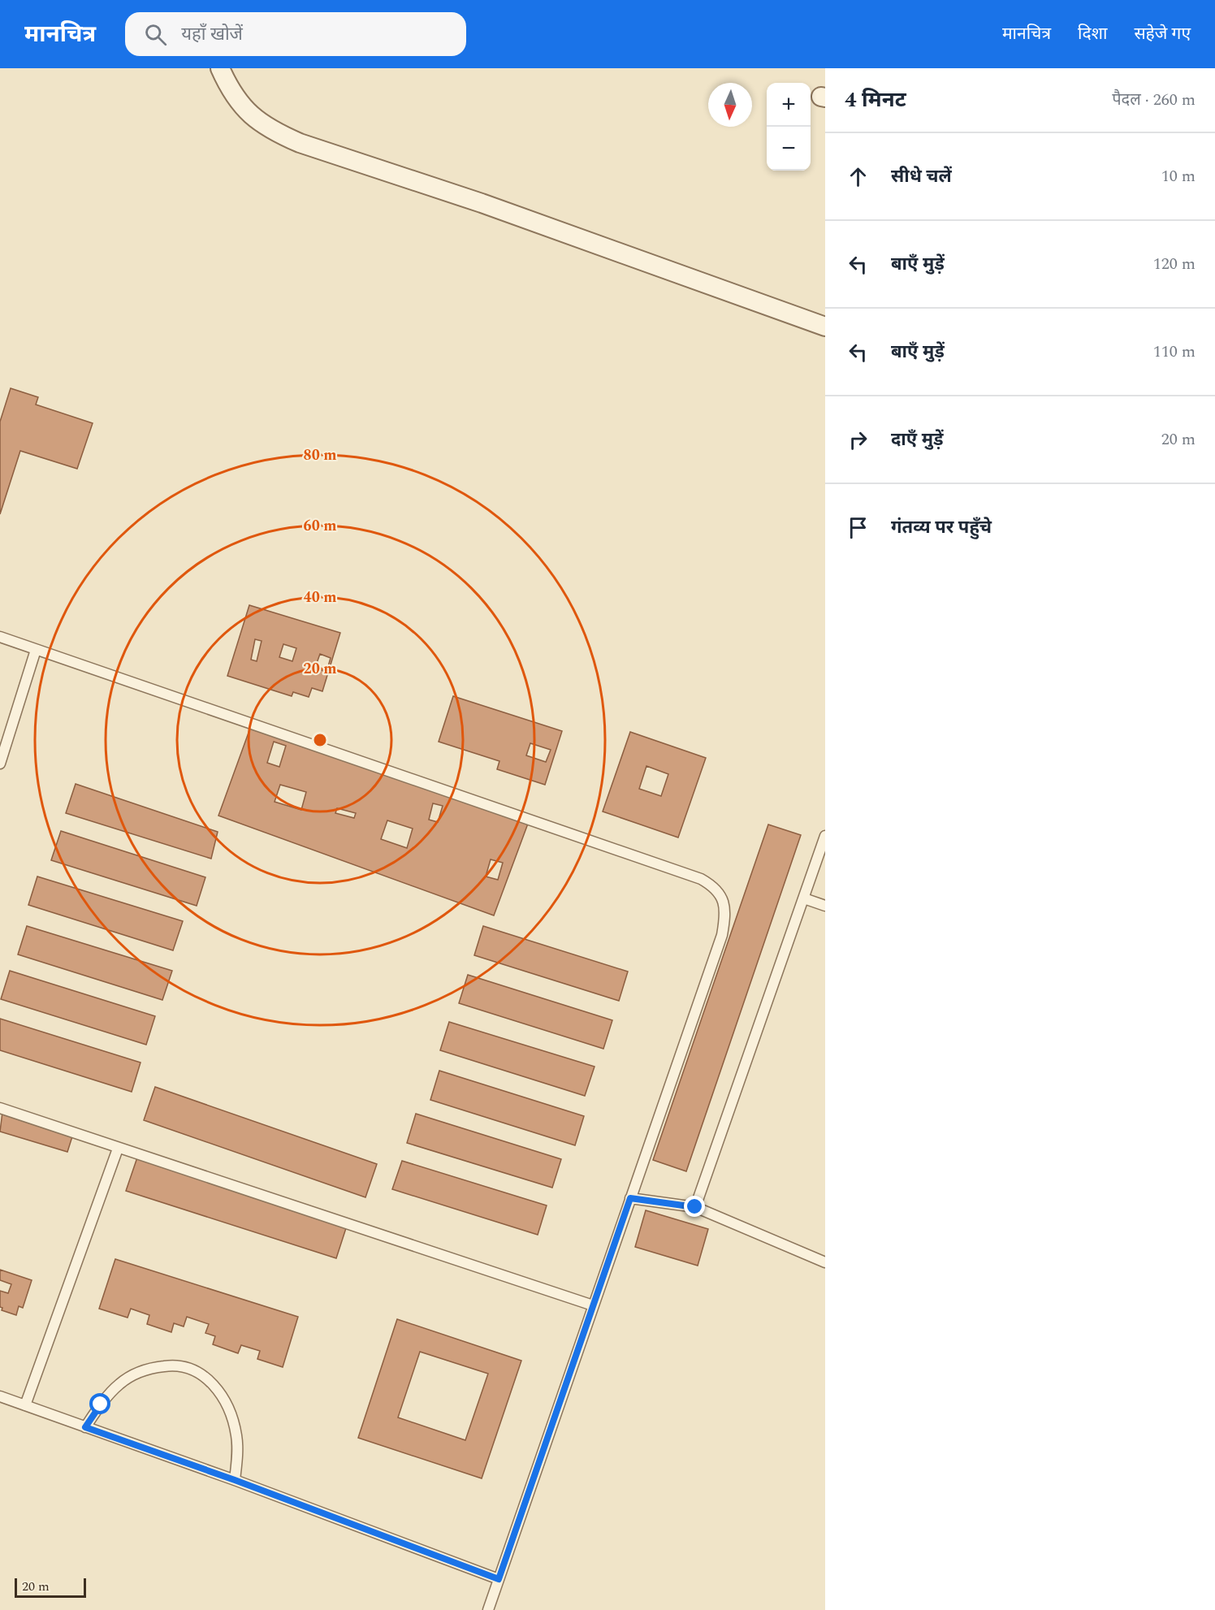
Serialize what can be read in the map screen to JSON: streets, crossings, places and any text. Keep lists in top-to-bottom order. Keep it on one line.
{"scale_bar":"20 m","north":"bottom","page":{"header":"मानचित्र","search":"यहाँ खोजें","nav":["मानचित्र","दिशा","सहेजे गए"],"heading":["4 मिनट","पैदल · 260 m"],"map_buttons":["+","−"],"list":[["सीधे चलें","10 m"],["बाएँ मुड़ें","120 m"],["बाएँ मुड़ें","110 m"],["दाएँ मुड़ें","20 m"],"गंतव्य पर पहुँचे"],"scale":"20 m"},"rings":["80 m","60 m","40 m","20 m"]}
